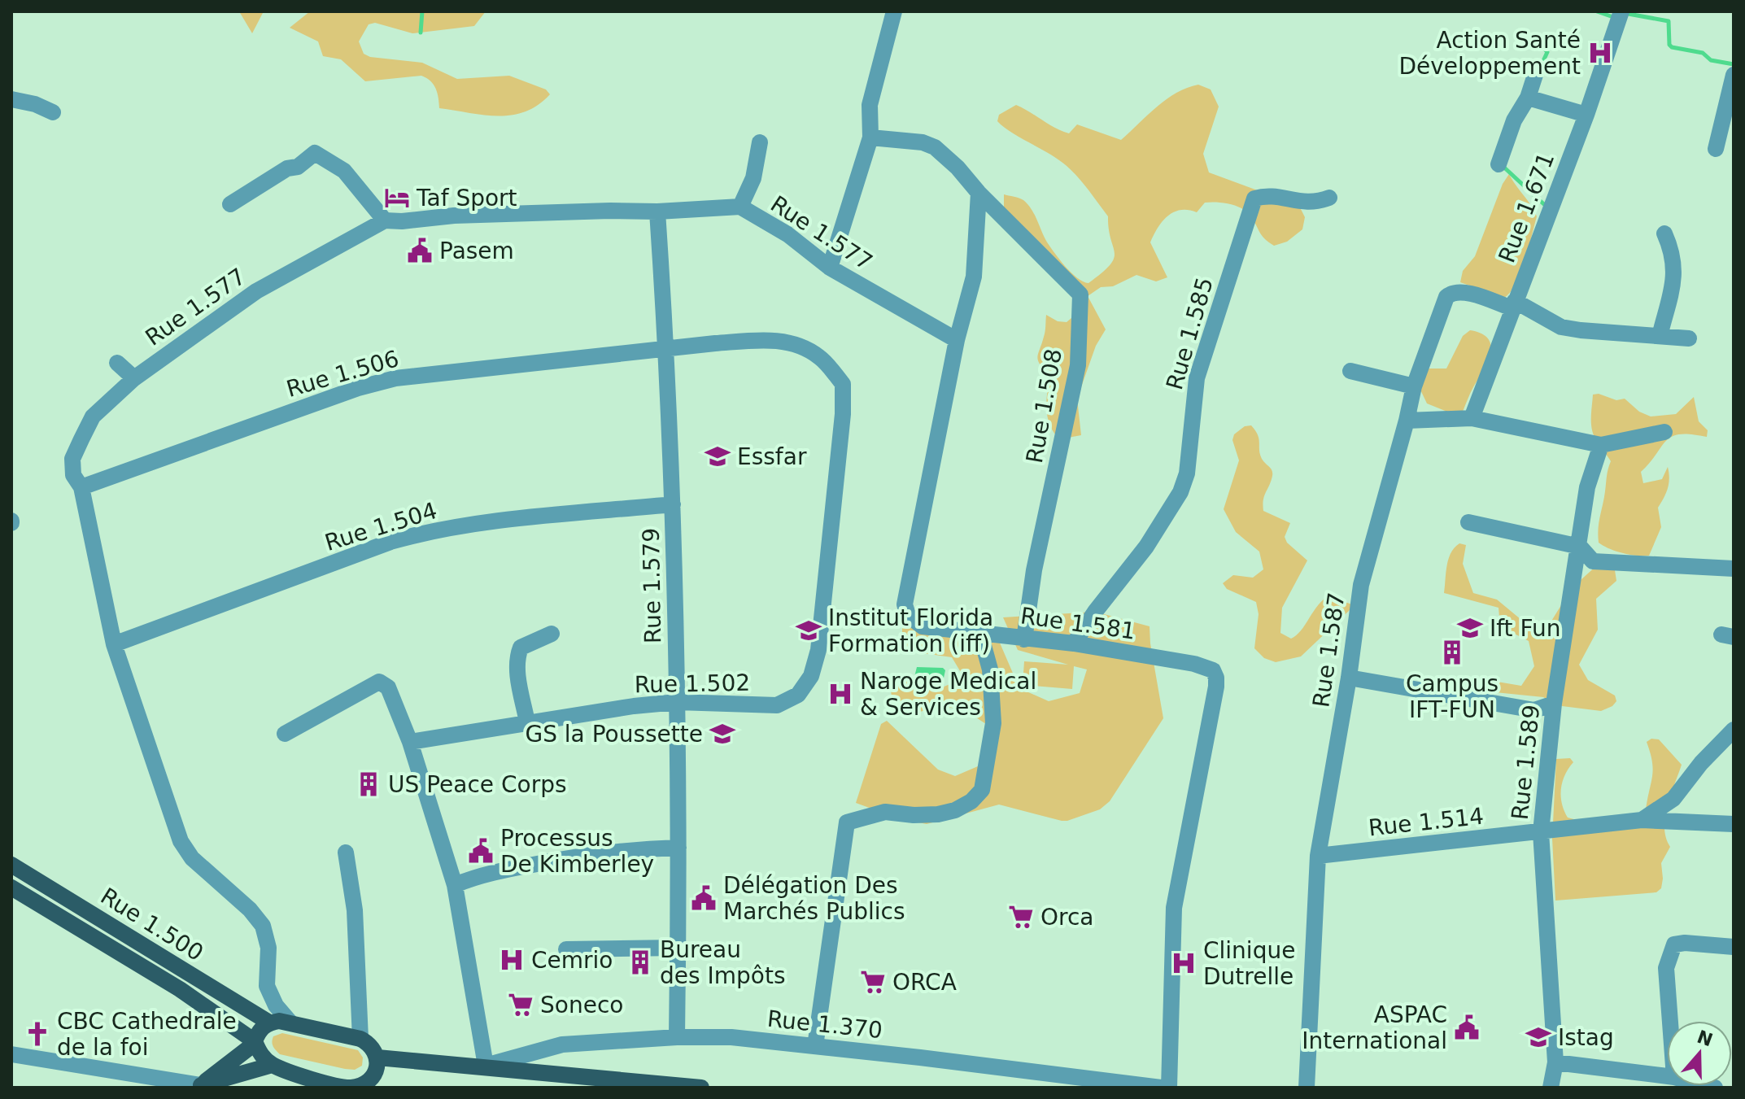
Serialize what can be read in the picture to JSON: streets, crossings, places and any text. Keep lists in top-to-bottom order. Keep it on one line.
{"streets":{"main road":["Rue 1.500"],"street":["Rue 1.671","Rue 1.577","Rue 1.585","Rue 1.506","Rue 1.508","Rue 1.504","Rue 1.579","Rue 1.581","Rue 1.587","Rue 1.502","Rue 1.589","Rue 1.514","Rue 1.370"]},"crossings":[["Rue 1.671","Rue 1.587"],["Rue 1.577","Rue 1.506"],["Rue 1.577","Rue 1.504"],["Rue 1.577","Rue 1.579"],["Rue 1.577","Rue 1.581"],["Rue 1.585","Rue 1.581"],["Rue 1.506","Rue 1.579"],["Rue 1.506","Rue 1.502"],["Rue 1.508","Rue 1.581"],["Rue 1.504","Rue 1.579"],["Rue 1.579","Rue 1.502"],["Rue 1.579","Rue 1.370"],["Rue 1.587","Rue 1.514"],["Rue 1.589","Rue 1.514"]],"places":{"hospital":["Action Santé Développement","Naroge Medical & Services","Cemrio","Clinique Dutrelle"],"hotel":["Taf Sport"],"public building":["Pasem","Processus De Kimberley","Délégation Des Marchés Publics","ASPAC International"],"school or university":["Essfar","Ift Fun","Institut Florida Formation (iff)","GS la Poussette","Istag"],"building":["Campus IFT-FUN","US Peace Corps","Bureau des Impôts"],"supermarket":["Orca","ORCA","Soneco"],"church":["CBC Cathedrale de la foi"]},"north":"top"}
